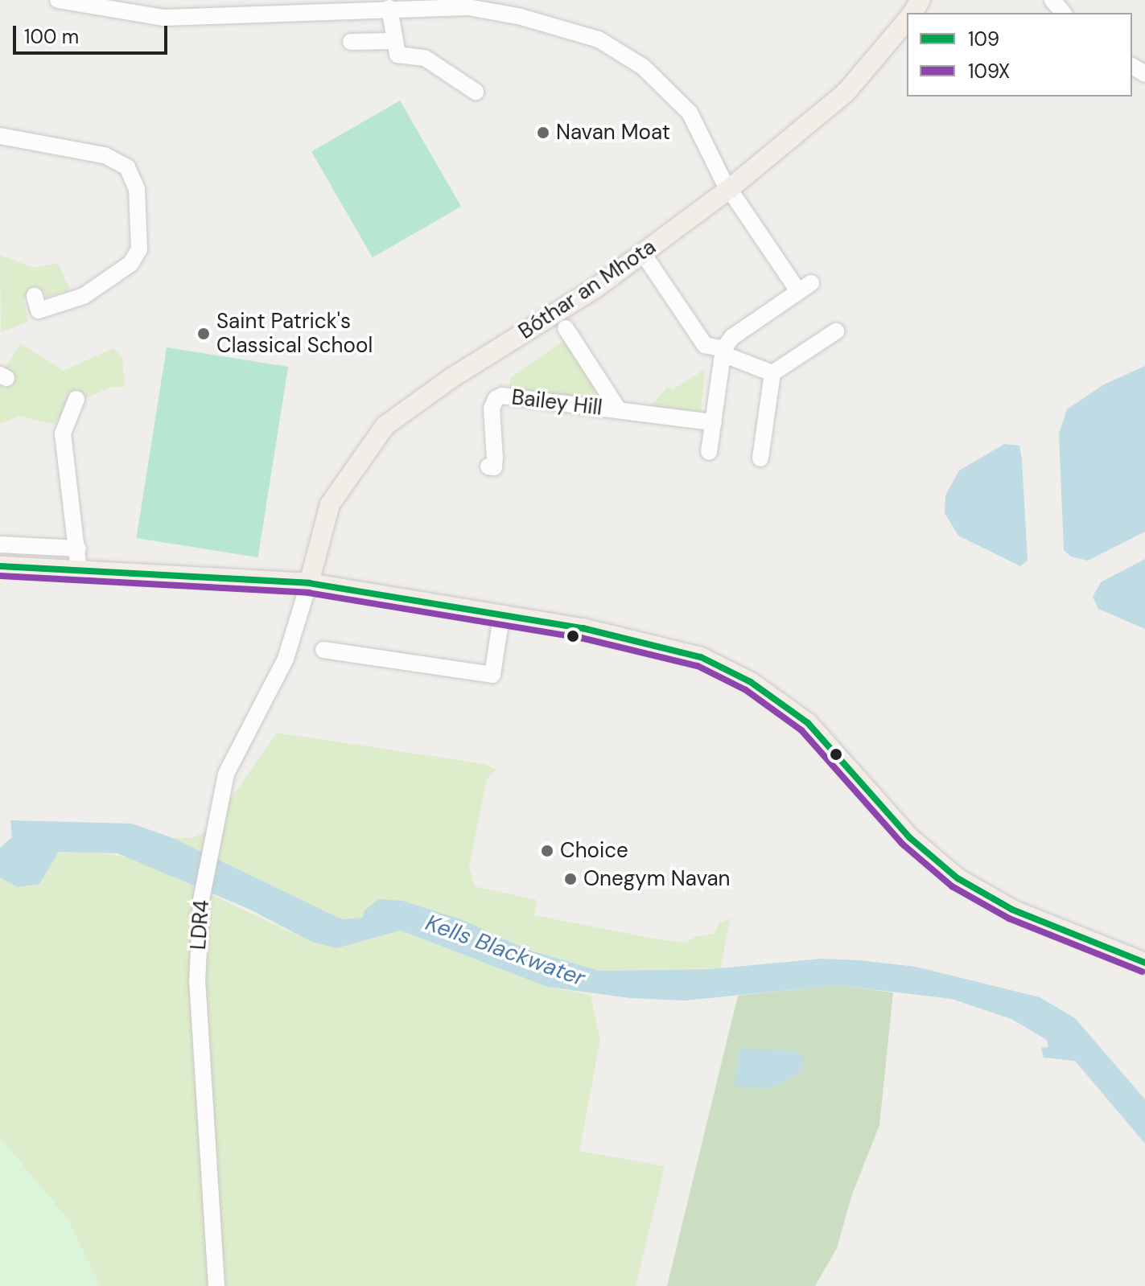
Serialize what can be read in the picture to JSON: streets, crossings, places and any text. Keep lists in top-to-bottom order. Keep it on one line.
{"streets":{"main road":["Bóthar an Mhota"],"street":["Bailey Hill","LDR4"]},"crossings":[["Bóthar an Mhota","LDR4"]],"water":["Kells Blackwater"],"places":["Navan Moat","Saint Patrick's Classical School","Choice","Onegym Navan"],"lines":["transit line 109","transit line 109X"],"legend":["109","109X"],"scale_bar":"100 m"}
